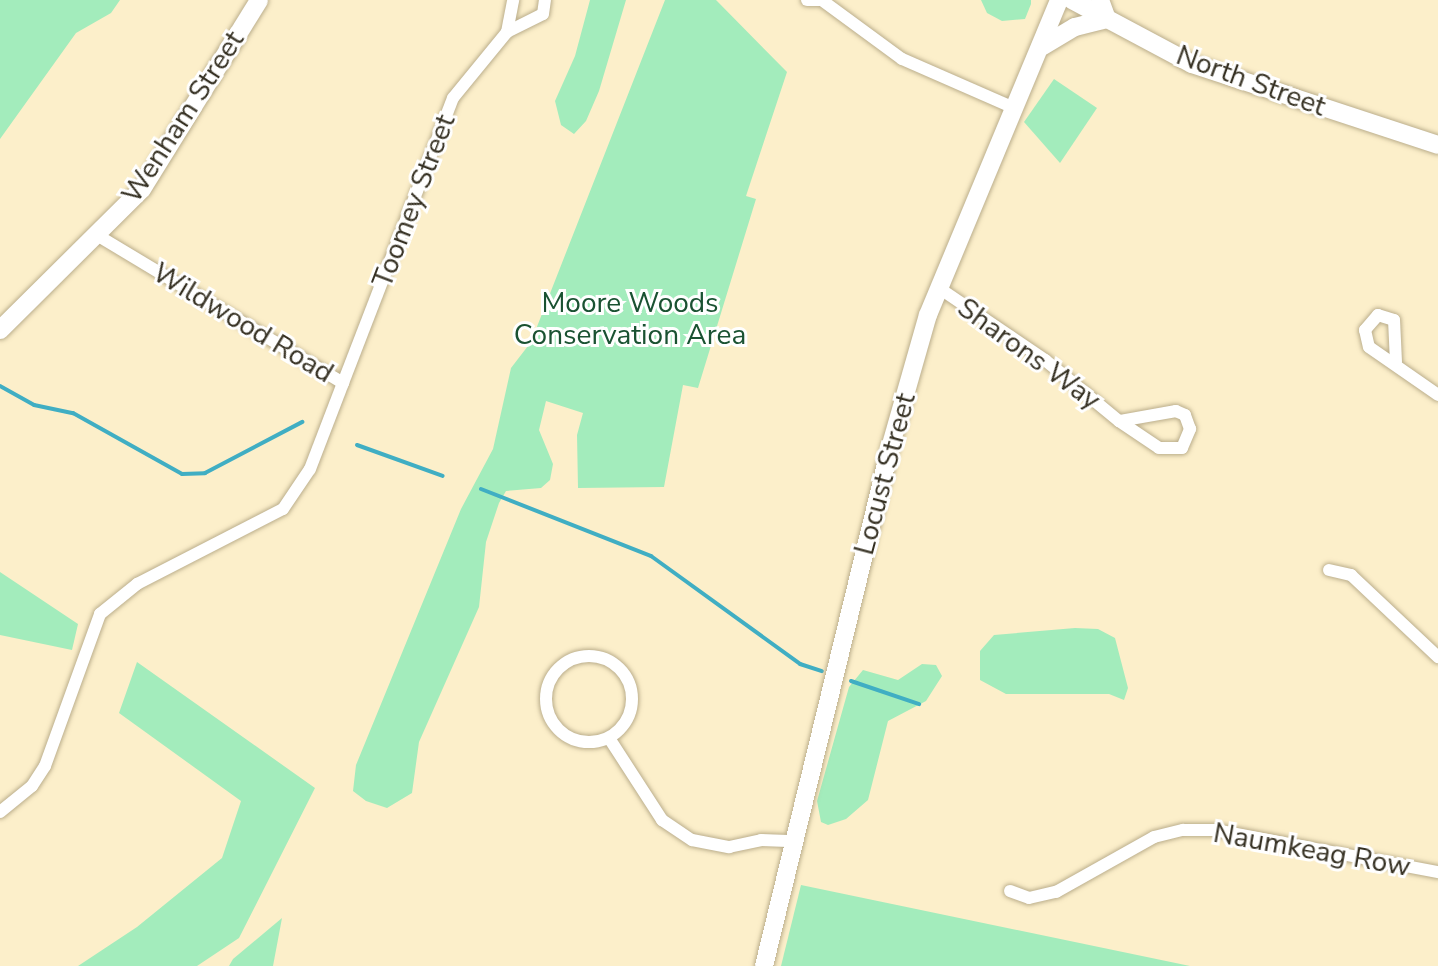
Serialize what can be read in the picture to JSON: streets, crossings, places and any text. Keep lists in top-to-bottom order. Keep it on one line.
{"streets":{"main road":["North Street","Wenham Street","Locust Street"],"street":["Toomey Street","Wildwood Road","Sharons Way","Naumkeag Row"]},"crossings":[["Wenham Street","Wildwood Road"],["Toomey Street","Wildwood Road"],["Sharons Way","Locust Street"]],"parks":["Moore Woods Conservation Area"]}
